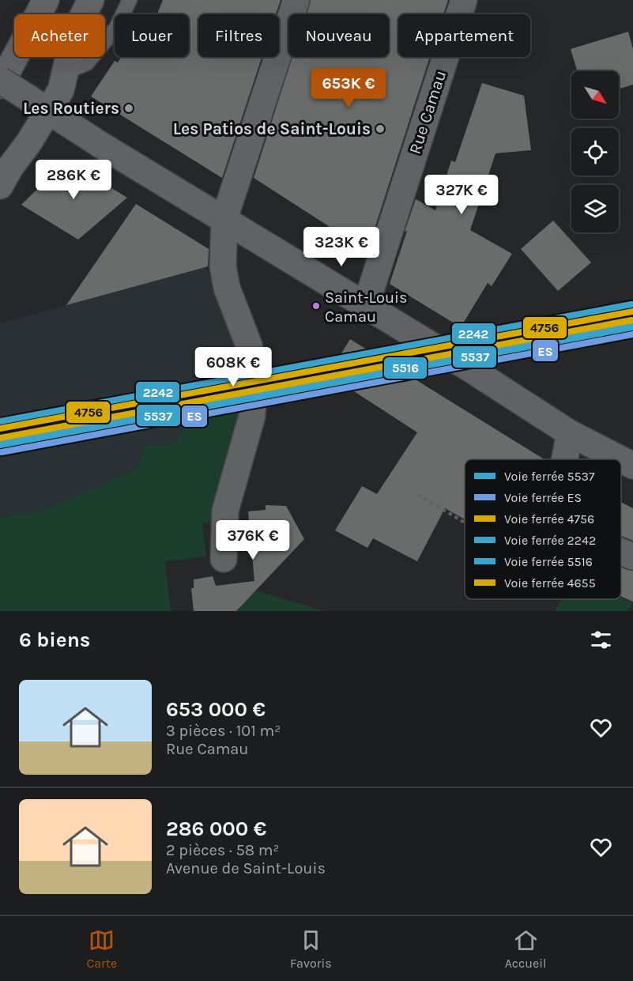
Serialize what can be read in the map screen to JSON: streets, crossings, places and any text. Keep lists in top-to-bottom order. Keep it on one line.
{"streets":{"street":["Rue Camau"]},"places":["Les Routiers","Les Patios de Saint-Louis","Saint-Louis Camau"],"lines":["rail line 2242","rail line 4756","rail line 4655","rail line 5516","rail line 5537","rail line ES"],"legend":["Voie ferrée 5537","Voie ferrée ES","Voie ferrée 4756","Voie ferrée 2242","Voie ferrée 5516","Voie ferrée 4655"],"north":"bottom right","page":{"chip":["Acheter","Louer","Filtres","Nouveau","Appartement"],"price":["653K €","286K €","327K €","323K €","608K €","376K €"],"heading":"6 biens","list":[{"name":"653 000 €","note":"3 pièces · 101 m² · Rue Camau"},{"name":"286 000 €","note":"2 pièces · 58 m² · Avenue de Saint-Louis"}],"tabs":["Carte","Favoris","Accueil"]}}
